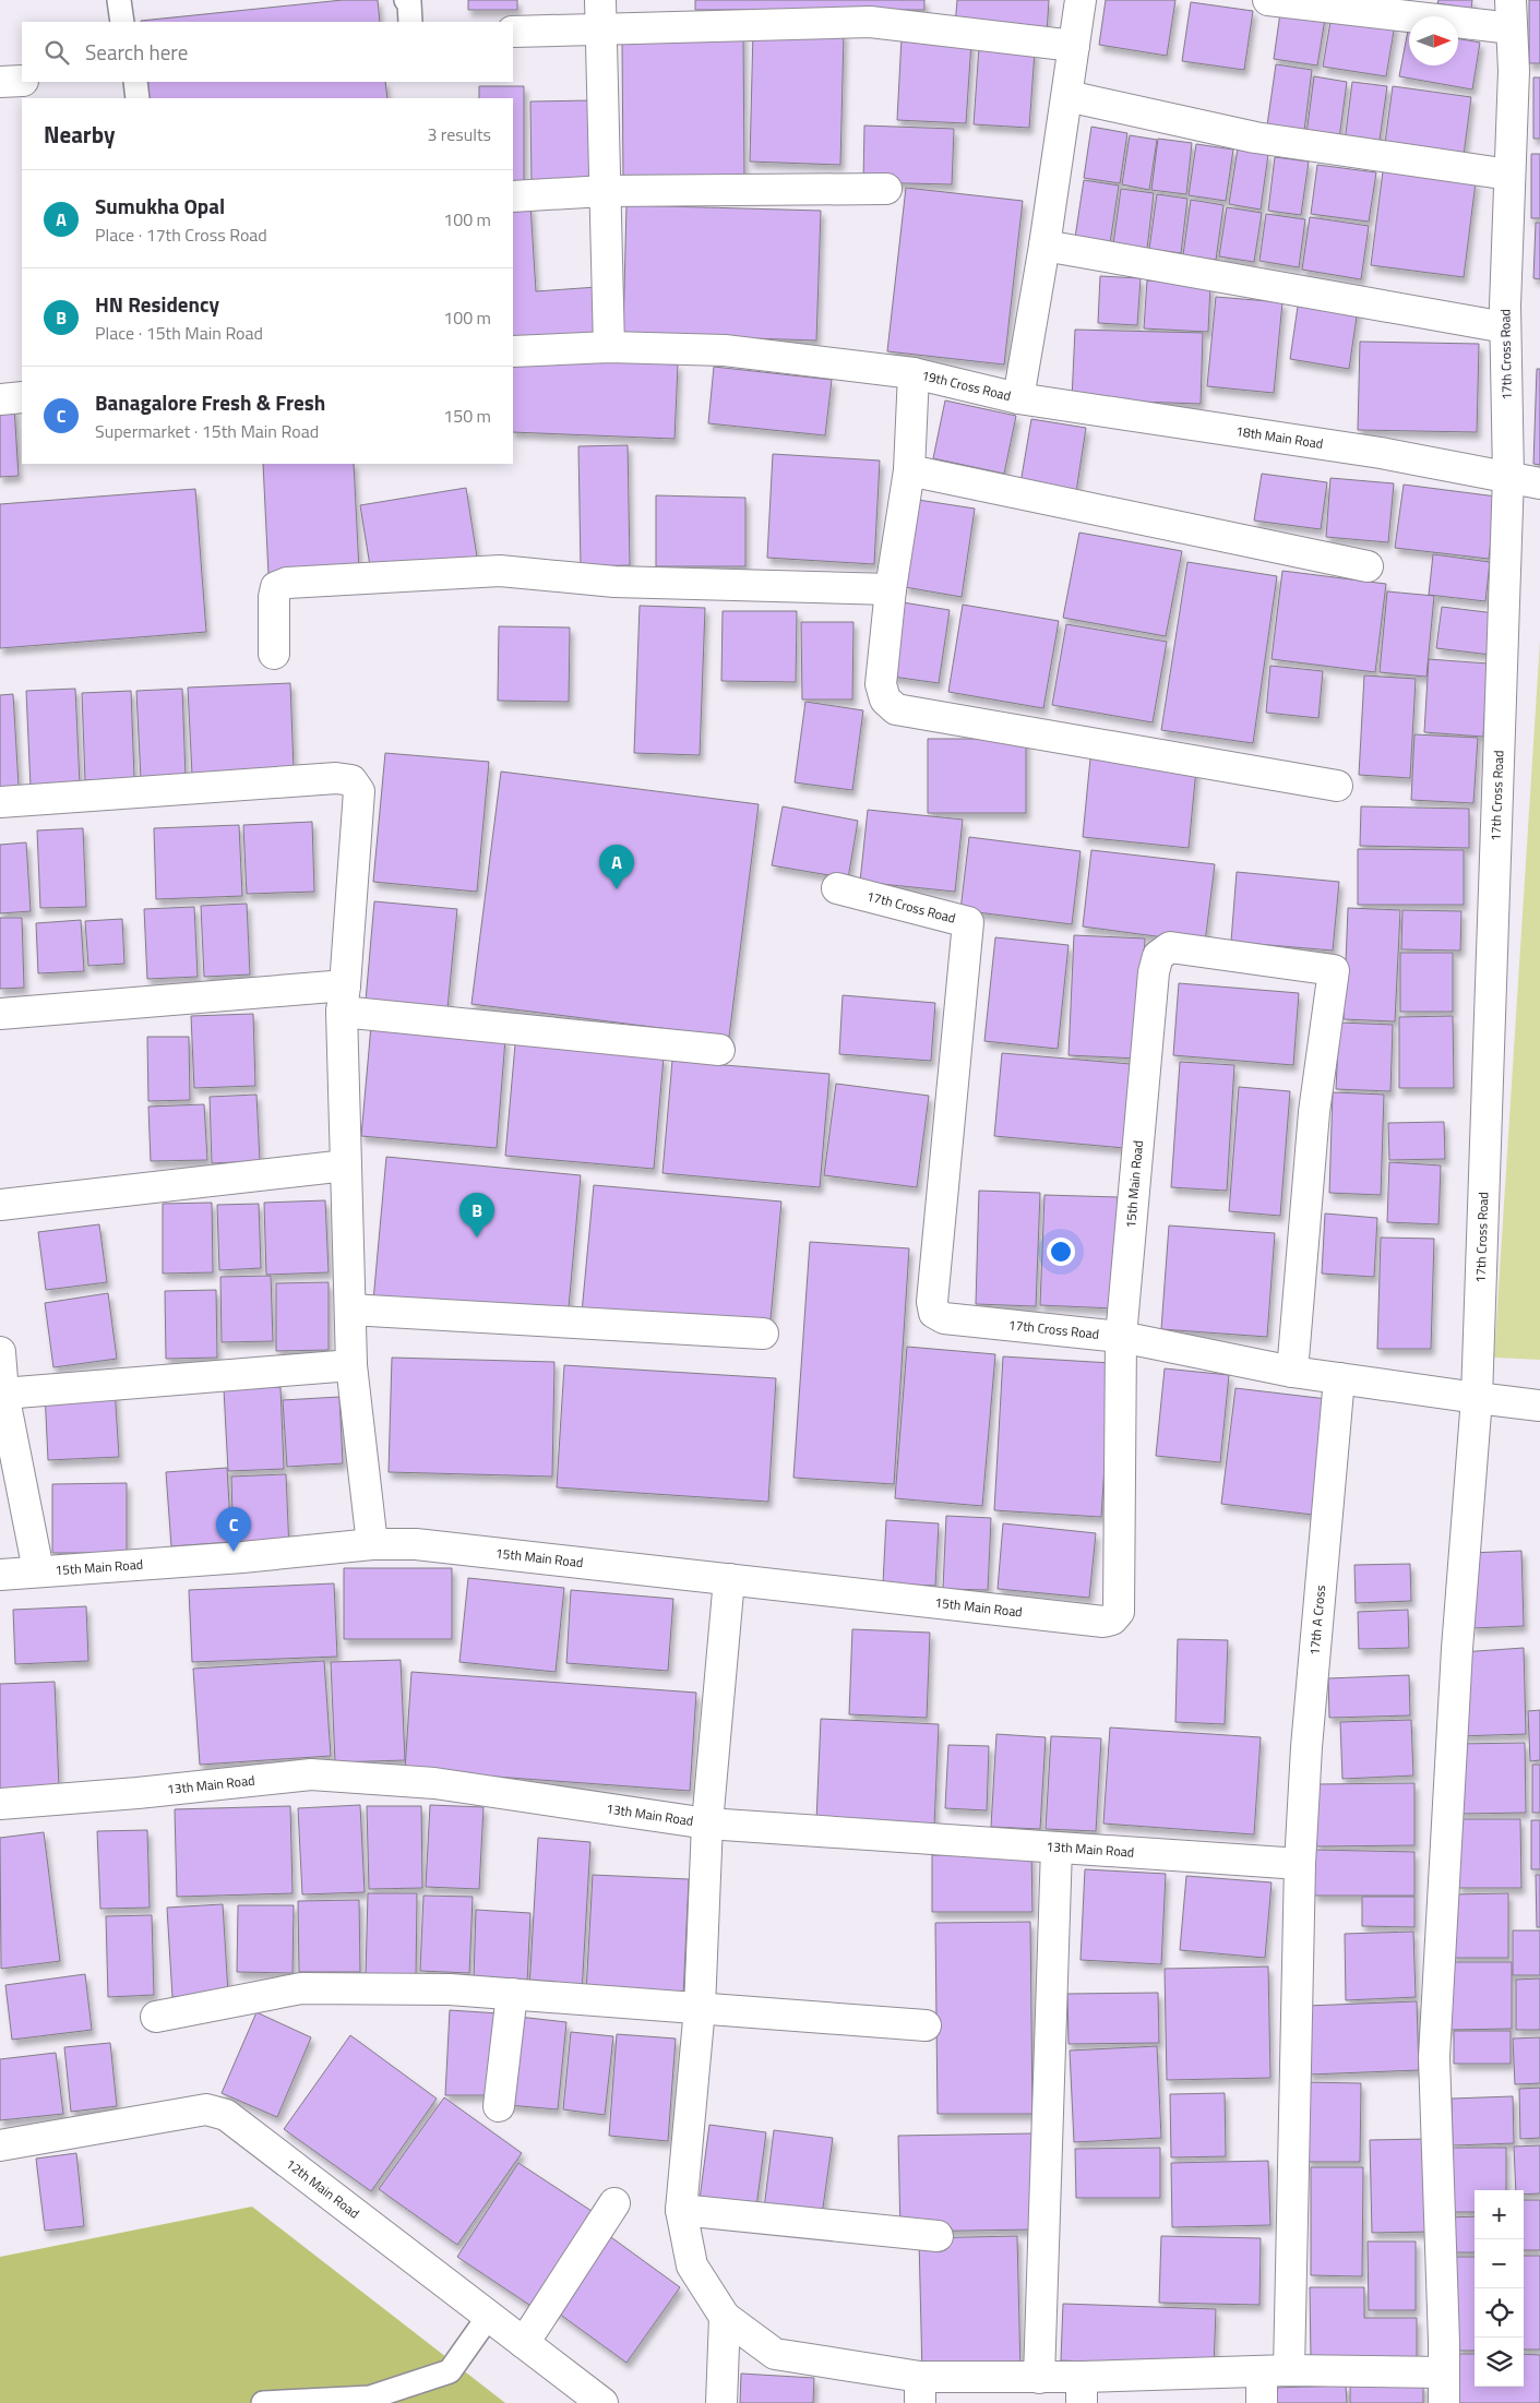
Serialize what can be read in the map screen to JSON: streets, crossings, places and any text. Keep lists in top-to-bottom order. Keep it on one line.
{"streets":{"street":["17th Cross Road","19th Cross Road","18th Main Road","15th Main Road","17th A Cross","13th Main Road","12th Main Road"]},"crossings":[["17th Cross Road","18th Main Road"],["17th Cross Road","15th Main Road"],["17th Cross Road","17th A Cross"],["19th Cross Road","18th Main Road"],["17th A Cross","13th Main Road"]],"north":"right","page":{"search":"Search here","heading":["Nearby","3 results"],"list":[{"mark":"A","name":"Sumukha Opal","note":"Place · 17th Cross Road","value":"100 m"},{"mark":"B","name":"HN Residency","note":"Place · 15th Main Road","value":"100 m"},{"mark":"C","name":"Banagalore Fresh & Fresh","note":"Supermarket · 15th Main Road","value":"150 m"}],"pins":["A","B","C"],"map_buttons":["+","−"]}}
